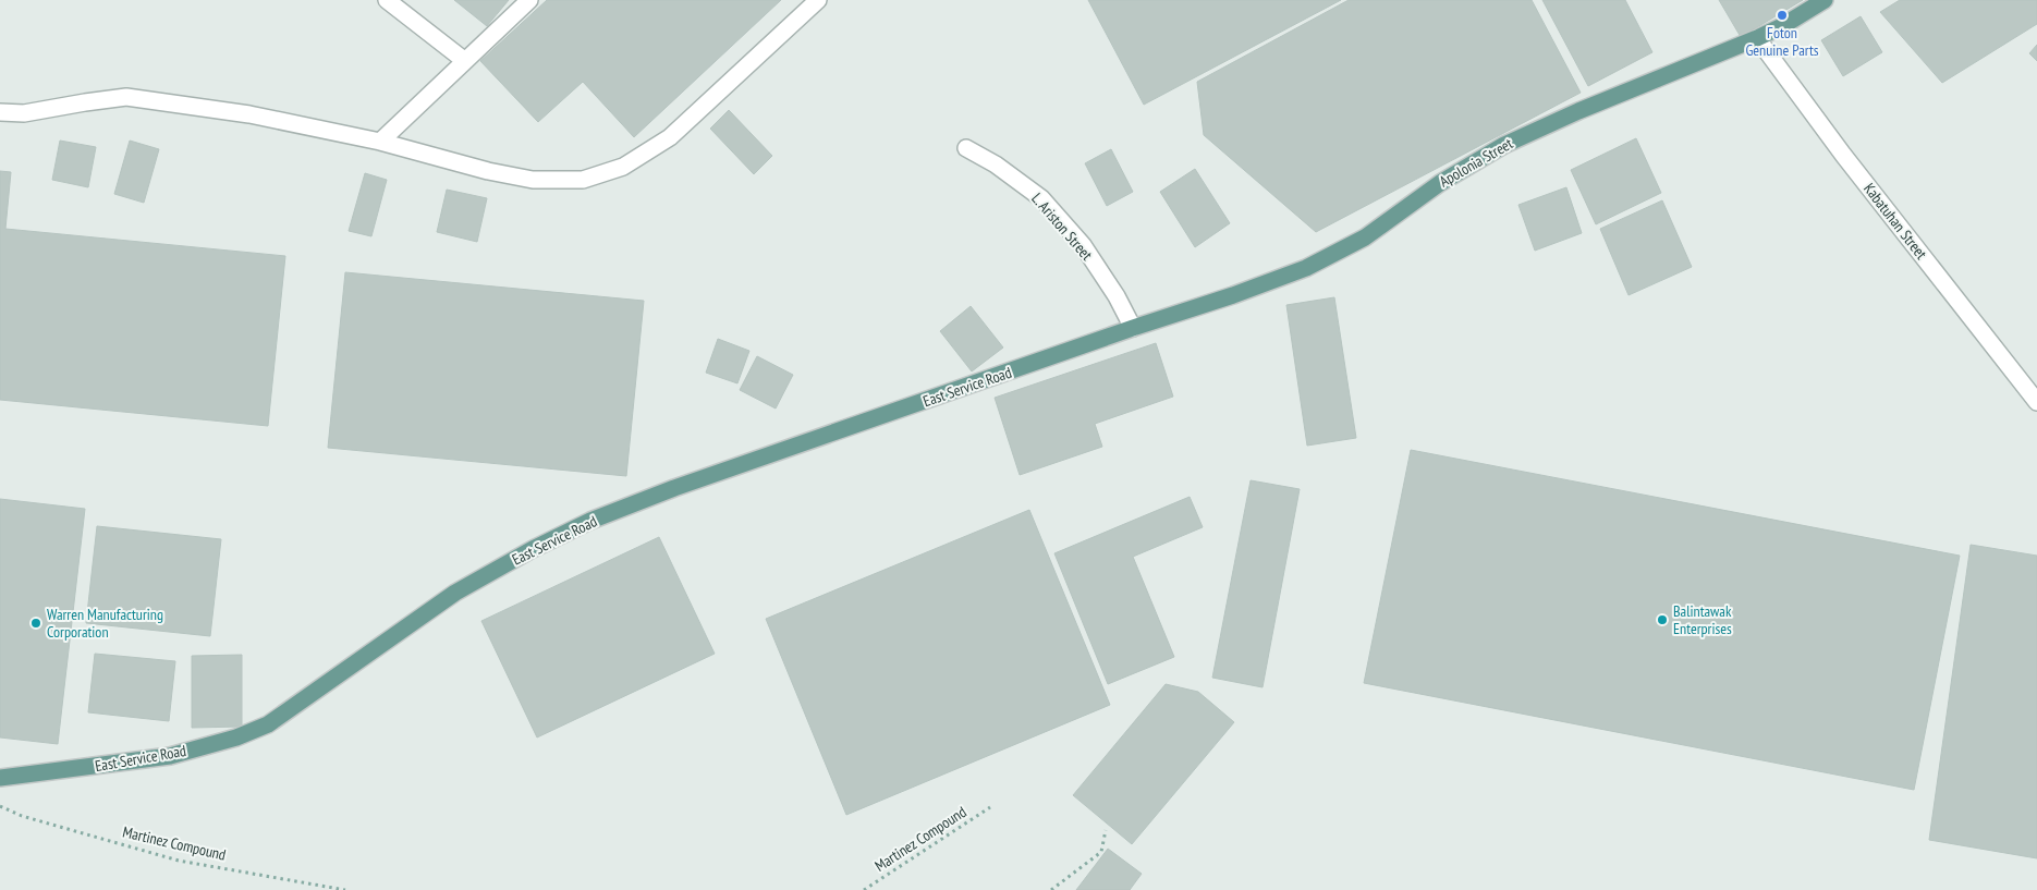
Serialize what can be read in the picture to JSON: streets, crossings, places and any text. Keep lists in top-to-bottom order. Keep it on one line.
{"streets":{"main road":["Apolonia Street","East Service Road"],"street":["Kabatuhan Street","L. Ariston Street"],"path":["Martinez Compound"]},"crossings":[["Apolonia Street","Kabatuhan Street"],["Apolonia Street","L. Ariston Street"],["Apolonia Street","East Service Road"],["L. Ariston Street","East Service Road"]],"places":["Foton Genuine Parts","Balintawak Enterprises","Warren Manufacturing Corporation"]}
